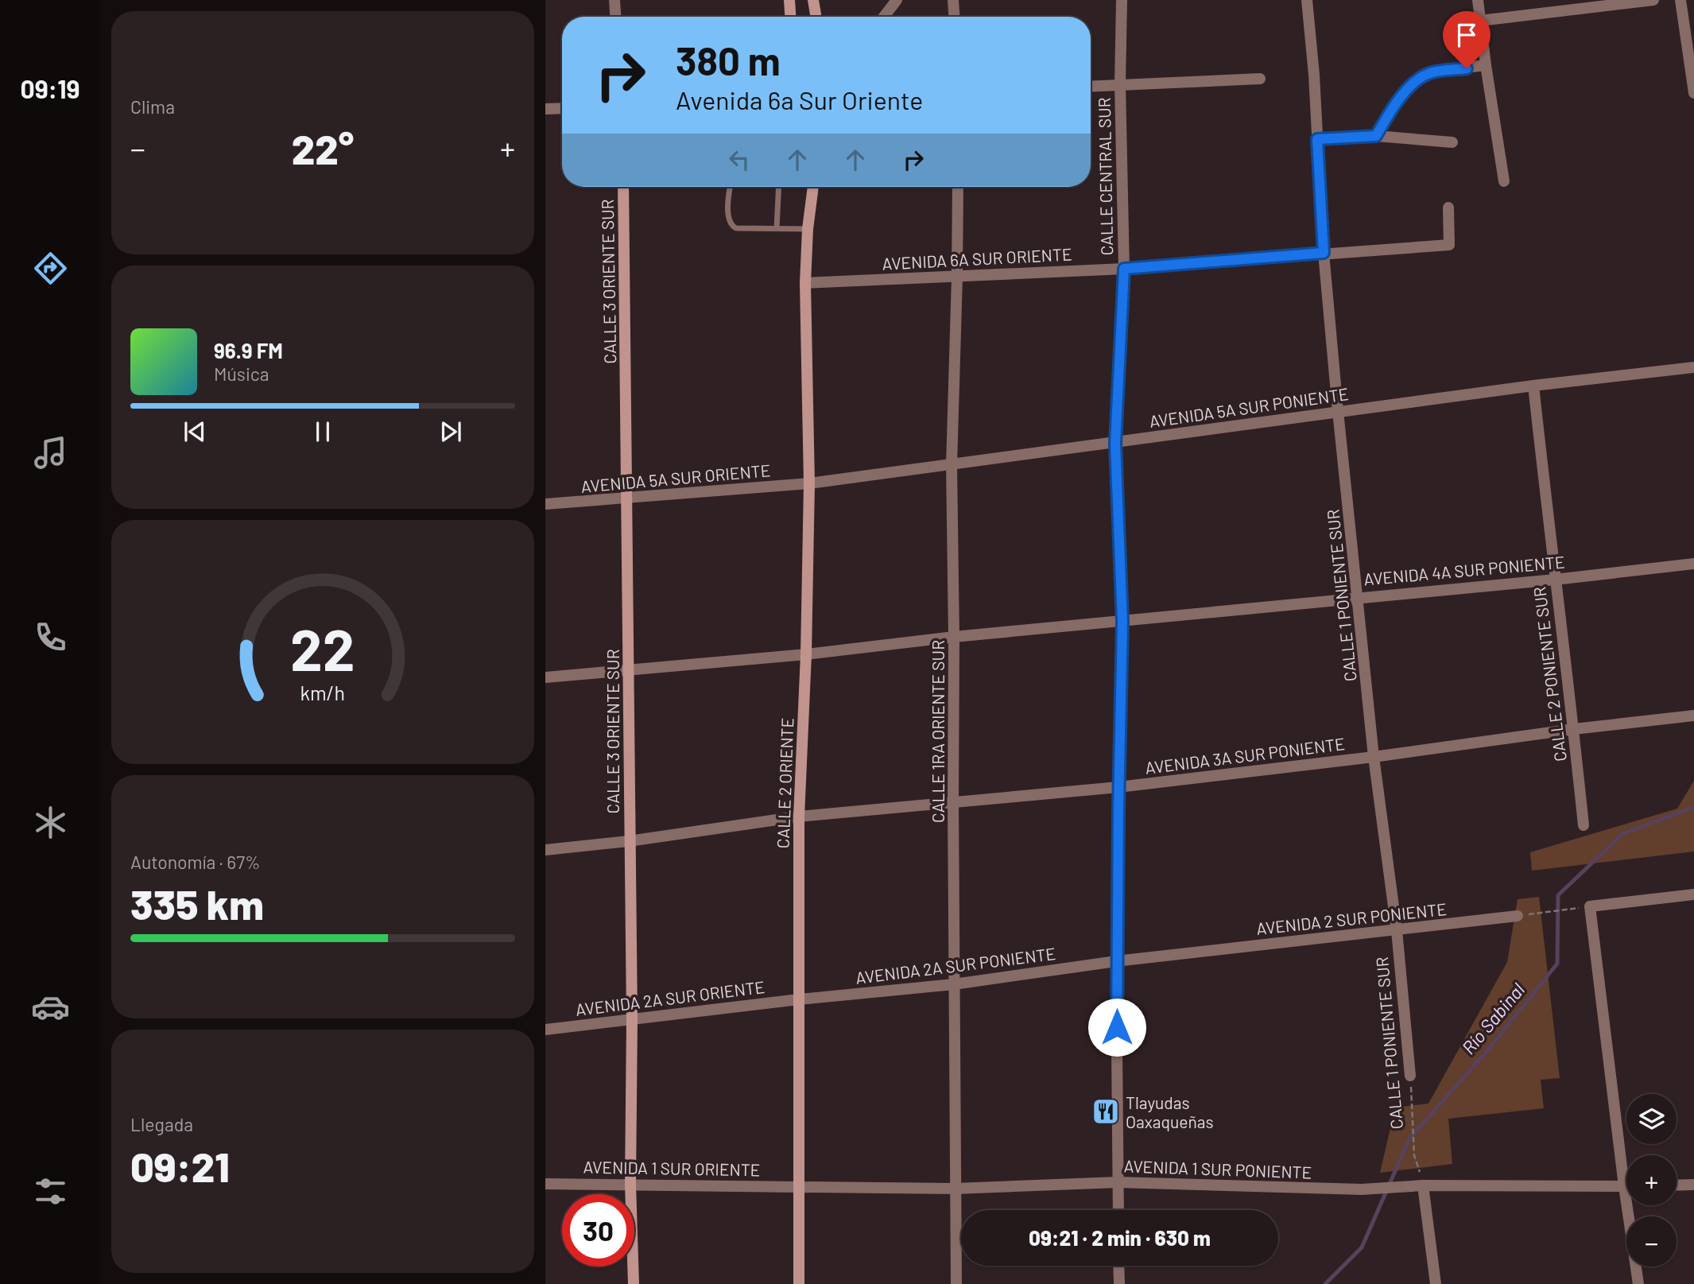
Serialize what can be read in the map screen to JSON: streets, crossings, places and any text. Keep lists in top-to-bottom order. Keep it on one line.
{"streets":{"main road":["CALLE 3 ORIENTE SUR","CALLE 2 ORIENTE"],"street":["CALLE CENTRAL SUR","AVENIDA 6A SUR ORIENTE","AVENIDA 5A SUR PONIENTE","AVENIDA 5A SUR ORIENTE","AVENIDA 4A SUR PONIENTE","CALLE 1 PONIENTE SUR","CALLE 2 PONIENTE SUR","CALLE 1RA ORIENTE SUR","AVENIDA 3A SUR PONIENTE","AVENIDA 2 SUR PONIENTE","AVENIDA 2A SUR PONIENTE","AVENIDA 2A SUR ORIENTE","AVENIDA 1 SUR ORIENTE","AVENIDA 1 SUR PONIENTE"]},"crossings":[["CALLE CENTRAL SUR","AVENIDA 6A SUR ORIENTE"],["CALLE CENTRAL SUR","AVENIDA 5A SUR PONIENTE"],["CALLE CENTRAL SUR","AVENIDA 4A SUR PONIENTE"],["CALLE CENTRAL SUR","AVENIDA 3A SUR PONIENTE"],["CALLE CENTRAL SUR","AVENIDA 2 SUR PONIENTE"],["CALLE CENTRAL SUR","AVENIDA 2A SUR PONIENTE"],["CALLE CENTRAL SUR","AVENIDA 1 SUR PONIENTE"],["AVENIDA 6A SUR ORIENTE","CALLE 1 PONIENTE SUR"],["AVENIDA 6A SUR ORIENTE","CALLE 1RA ORIENTE SUR"],["AVENIDA 6A SUR ORIENTE","CALLE 2 ORIENTE"],["CALLE 3 ORIENTE SUR","AVENIDA 5A SUR ORIENTE"],["CALLE 3 ORIENTE SUR","AVENIDA 4A SUR PONIENTE"],["CALLE 3 ORIENTE SUR","AVENIDA 3A SUR PONIENTE"],["CALLE 3 ORIENTE SUR","AVENIDA 2A SUR ORIENTE"],["CALLE 3 ORIENTE SUR","AVENIDA 1 SUR ORIENTE"],["AVENIDA 5A SUR PONIENTE","AVENIDA 5A SUR ORIENTE"],["AVENIDA 5A SUR PONIENTE","CALLE 1 PONIENTE SUR"],["AVENIDA 5A SUR PONIENTE","CALLE 2 PONIENTE SUR"],["AVENIDA 5A SUR PONIENTE","CALLE 1RA ORIENTE SUR"],["AVENIDA 5A SUR PONIENTE","CALLE 2 ORIENTE"],["AVENIDA 5A SUR ORIENTE","CALLE 2 ORIENTE"],["AVENIDA 4A SUR PONIENTE","CALLE 1 PONIENTE SUR"],["AVENIDA 4A SUR PONIENTE","CALLE 2 PONIENTE SUR"],["AVENIDA 4A SUR PONIENTE","CALLE 1RA ORIENTE SUR"],["AVENIDA 4A SUR PONIENTE","CALLE 2 ORIENTE"],["CALLE 1 PONIENTE SUR","AVENIDA 3A SUR PONIENTE"],["CALLE 1 PONIENTE SUR","AVENIDA 2 SUR PONIENTE"],["CALLE 1 PONIENTE SUR","AVENIDA 1 SUR PONIENTE"],["CALLE 2 PONIENTE SUR","AVENIDA 3A SUR PONIENTE"],["CALLE 1RA ORIENTE SUR","AVENIDA 3A SUR PONIENTE"],["CALLE 1RA ORIENTE SUR","AVENIDA 2A SUR PONIENTE"],["CALLE 1RA ORIENTE SUR","AVENIDA 1 SUR PONIENTE"],["AVENIDA 3A SUR PONIENTE","CALLE 2 ORIENTE"],["CALLE 2 ORIENTE","AVENIDA 2A SUR PONIENTE"],["CALLE 2 ORIENTE","AVENIDA 2A SUR ORIENTE"],["CALLE 2 ORIENTE","AVENIDA 1 SUR ORIENTE"],["CALLE 2 ORIENTE","AVENIDA 1 SUR PONIENTE"],["AVENIDA 2 SUR PONIENTE","AVENIDA 2A SUR PONIENTE"],["AVENIDA 2A SUR PONIENTE","AVENIDA 2A SUR ORIENTE"],["AVENIDA 1 SUR ORIENTE","AVENIDA 1 SUR PONIENTE"]],"water":["Río Sabinal"],"places":{"restaurant":["Tlayudas Oaxaqueñas"]},"page":{"tabs":"09:19","tile":["Clima",["Autonomía · 67%","335 km"],["Llegada","09:21"]],"turn":["380 m","Avenida 6a Sur Oriente"],"heat":["−","22°","+"],"song":["96.9 FM","Música"],"map_buttons":["+","−"],"limit":"30","trip":"09:21 · 2 min · 630 m","gauge":["22","km/h"]}}
